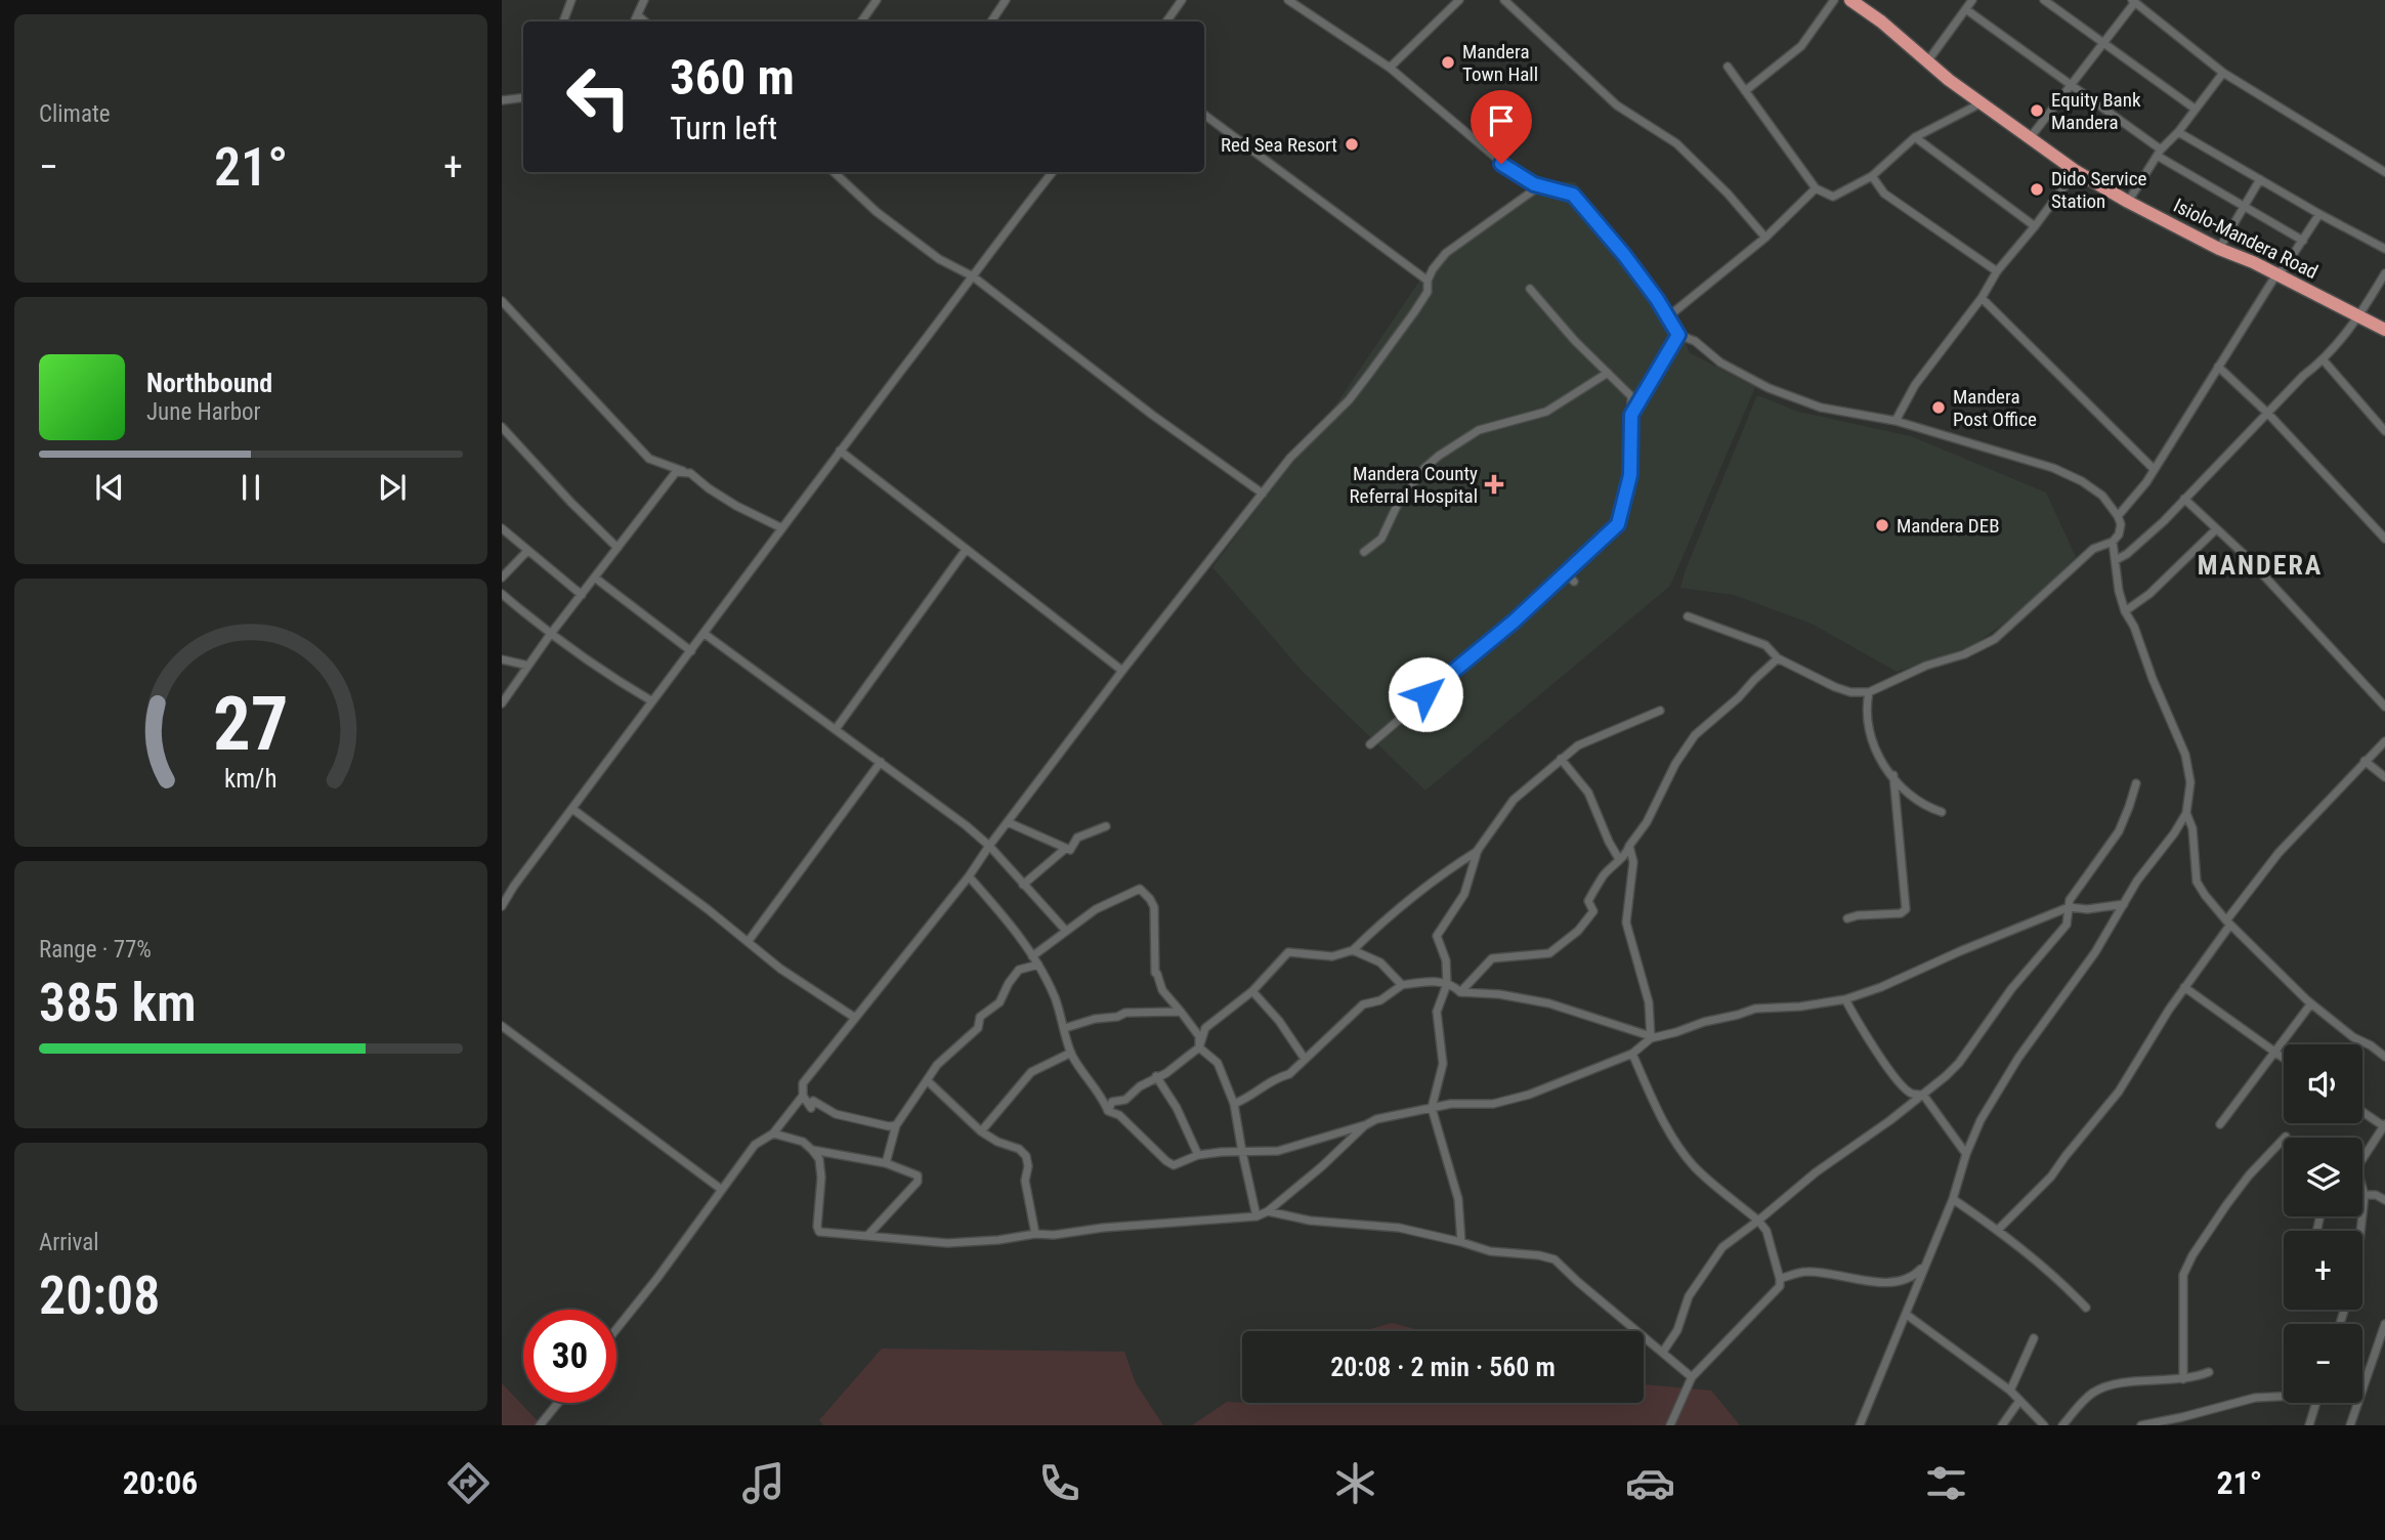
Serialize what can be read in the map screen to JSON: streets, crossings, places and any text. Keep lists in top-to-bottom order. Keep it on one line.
{"streets":{"highway":["Isiolo-Mandera Road"]},"districts":["MANDERA"],"places":{"other":["Mandera Town Hall","Equity Bank Mandera","Red Sea Resort","Dido Service Station","Mandera Post Office","Mandera DEB"],"health":["Mandera County Referral Hospital"]},"page":{"tile":["Climate",["Range · 77%","385 km"],["Arrival","20:08"]],"turn":["360 m","Turn left"],"heat":["−","21°","+"],"song":["Northbound","June Harbor"],"map_buttons":["+","−"],"limit":"30","trip":"20:08 · 2 min · 560 m","tabs":["20:06","21°"],"gauge":["27","km/h"]}}
